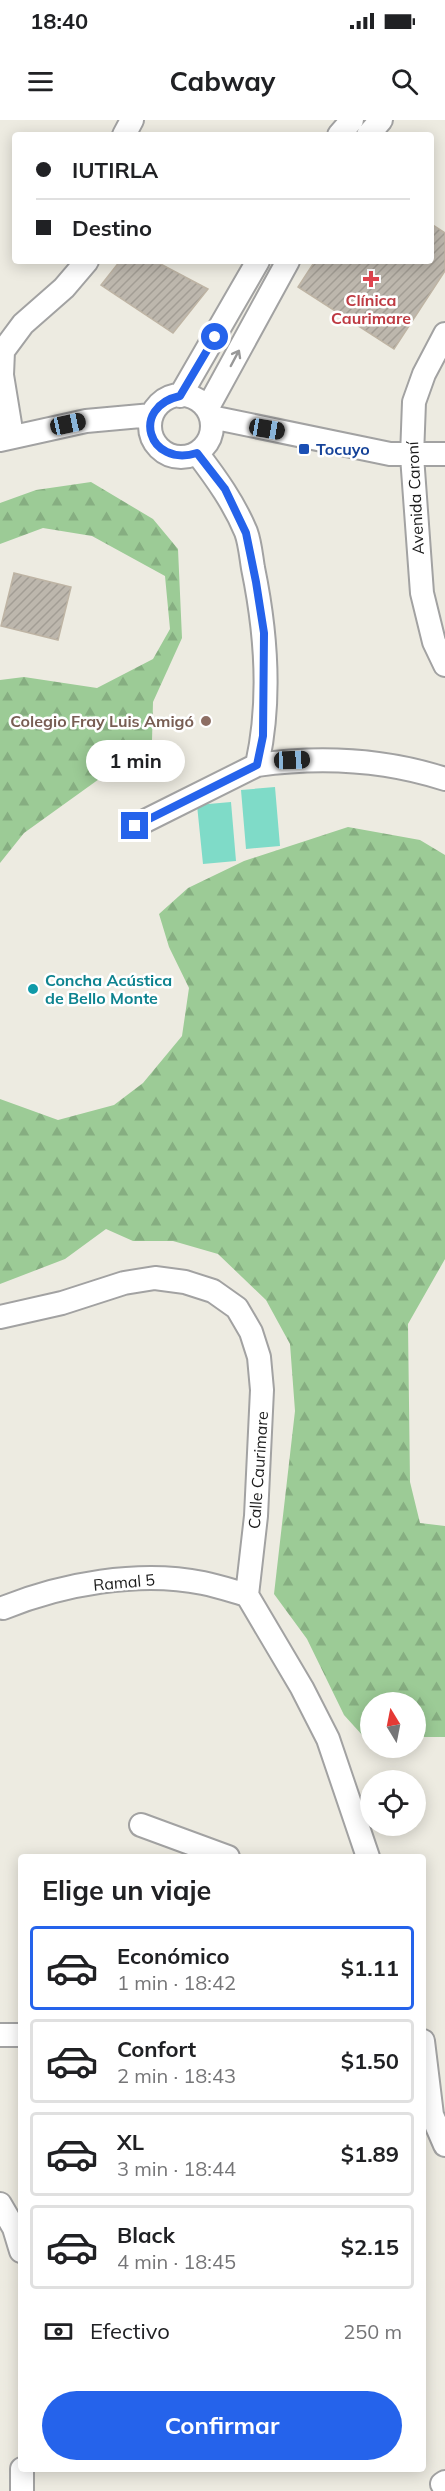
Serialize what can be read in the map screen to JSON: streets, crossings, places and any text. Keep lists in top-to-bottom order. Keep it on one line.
{"streets":{"street":["Avenida Caroní","Calle Caurimare","Ramal 5"]},"crossings":[["Calle Caurimare","Ramal 5"]],"places":{"health":["Clínica Caurimare"],"transit":["Tocuyo"],"other":["Colegio Fray Luis Amigó","Concha Acústica de Bello Monte"]},"north":"top","page":{"status":"18:40","header":"Cabway","banner":["IUTIRLA","Destino"],"bubble":"1 min","heading":"Elige un viaje","list":[{"name":"Económico","note":"1 min · 18:42","value":"$1.11"},{"name":"Confort","note":"2 min · 18:43","value":"$1.50"},{"name":"XL","note":"3 min · 18:44","value":"$1.89"},{"name":"Black","note":"4 min · 18:45","value":"$2.15"}],"pay":["Efectivo","250 m"],"buttons":"Confirmar"}}
